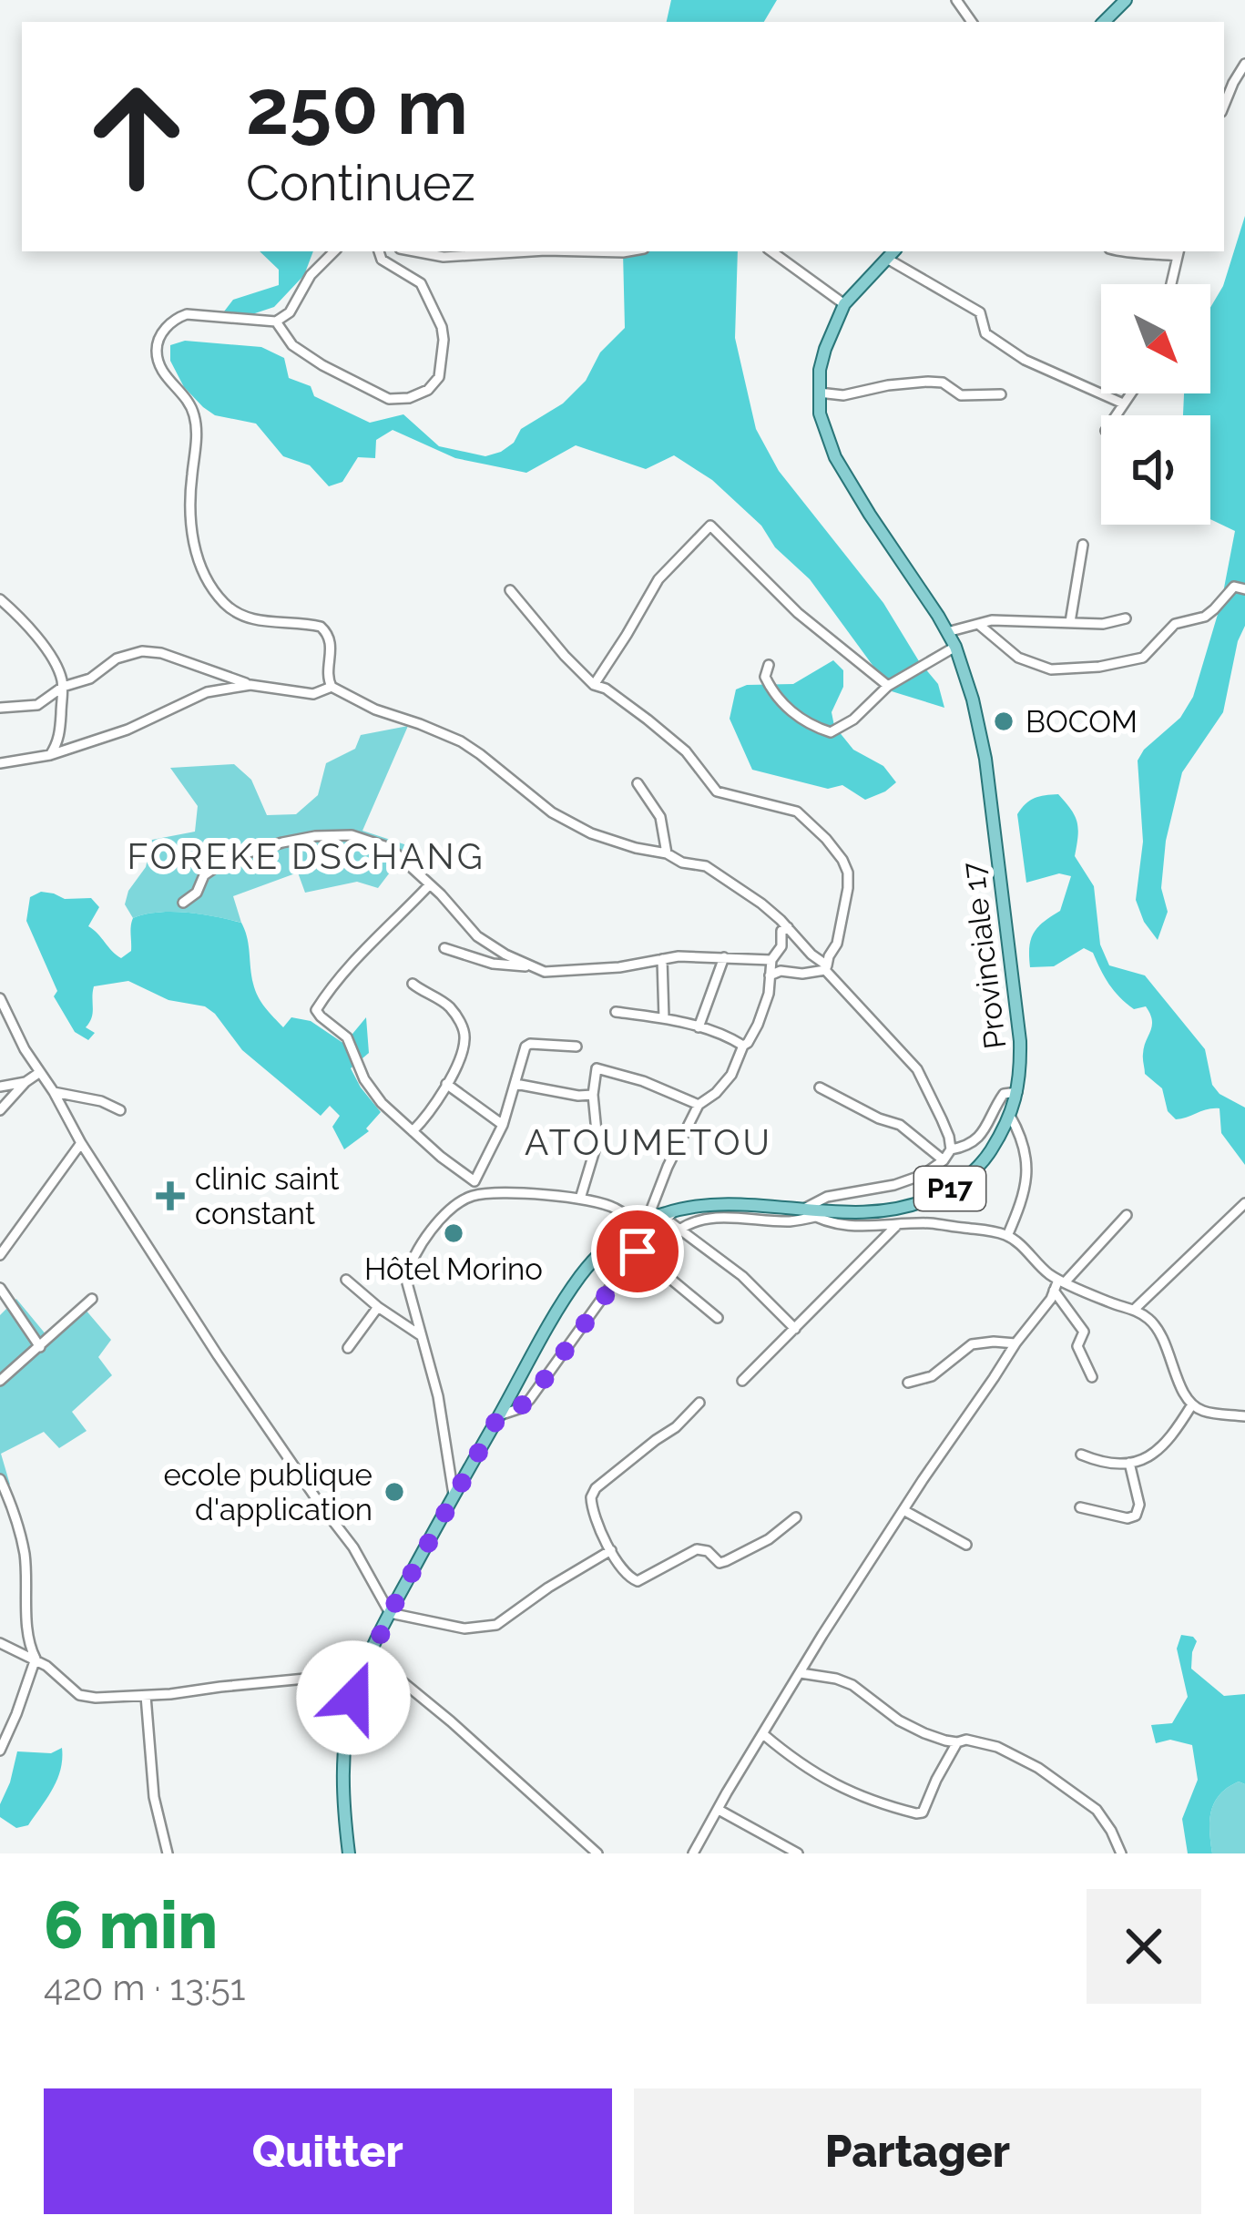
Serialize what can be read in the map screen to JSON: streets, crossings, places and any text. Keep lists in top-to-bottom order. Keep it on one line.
{"streets":{"main road":["Provinciale 17","P17"]},"districts":["FOREKE DSCHANG","ATOUMETOU"],"places":{"other":["BOCOM","Hôtel Morino","ecole publique d'application"],"health":["clinic saint constant"]},"north":"bottom right","page":{"turn":["250 m","Continuez"],"heading":["6 min","420 m · 13:51"],"buttons":["Quitter","Partager"]}}
